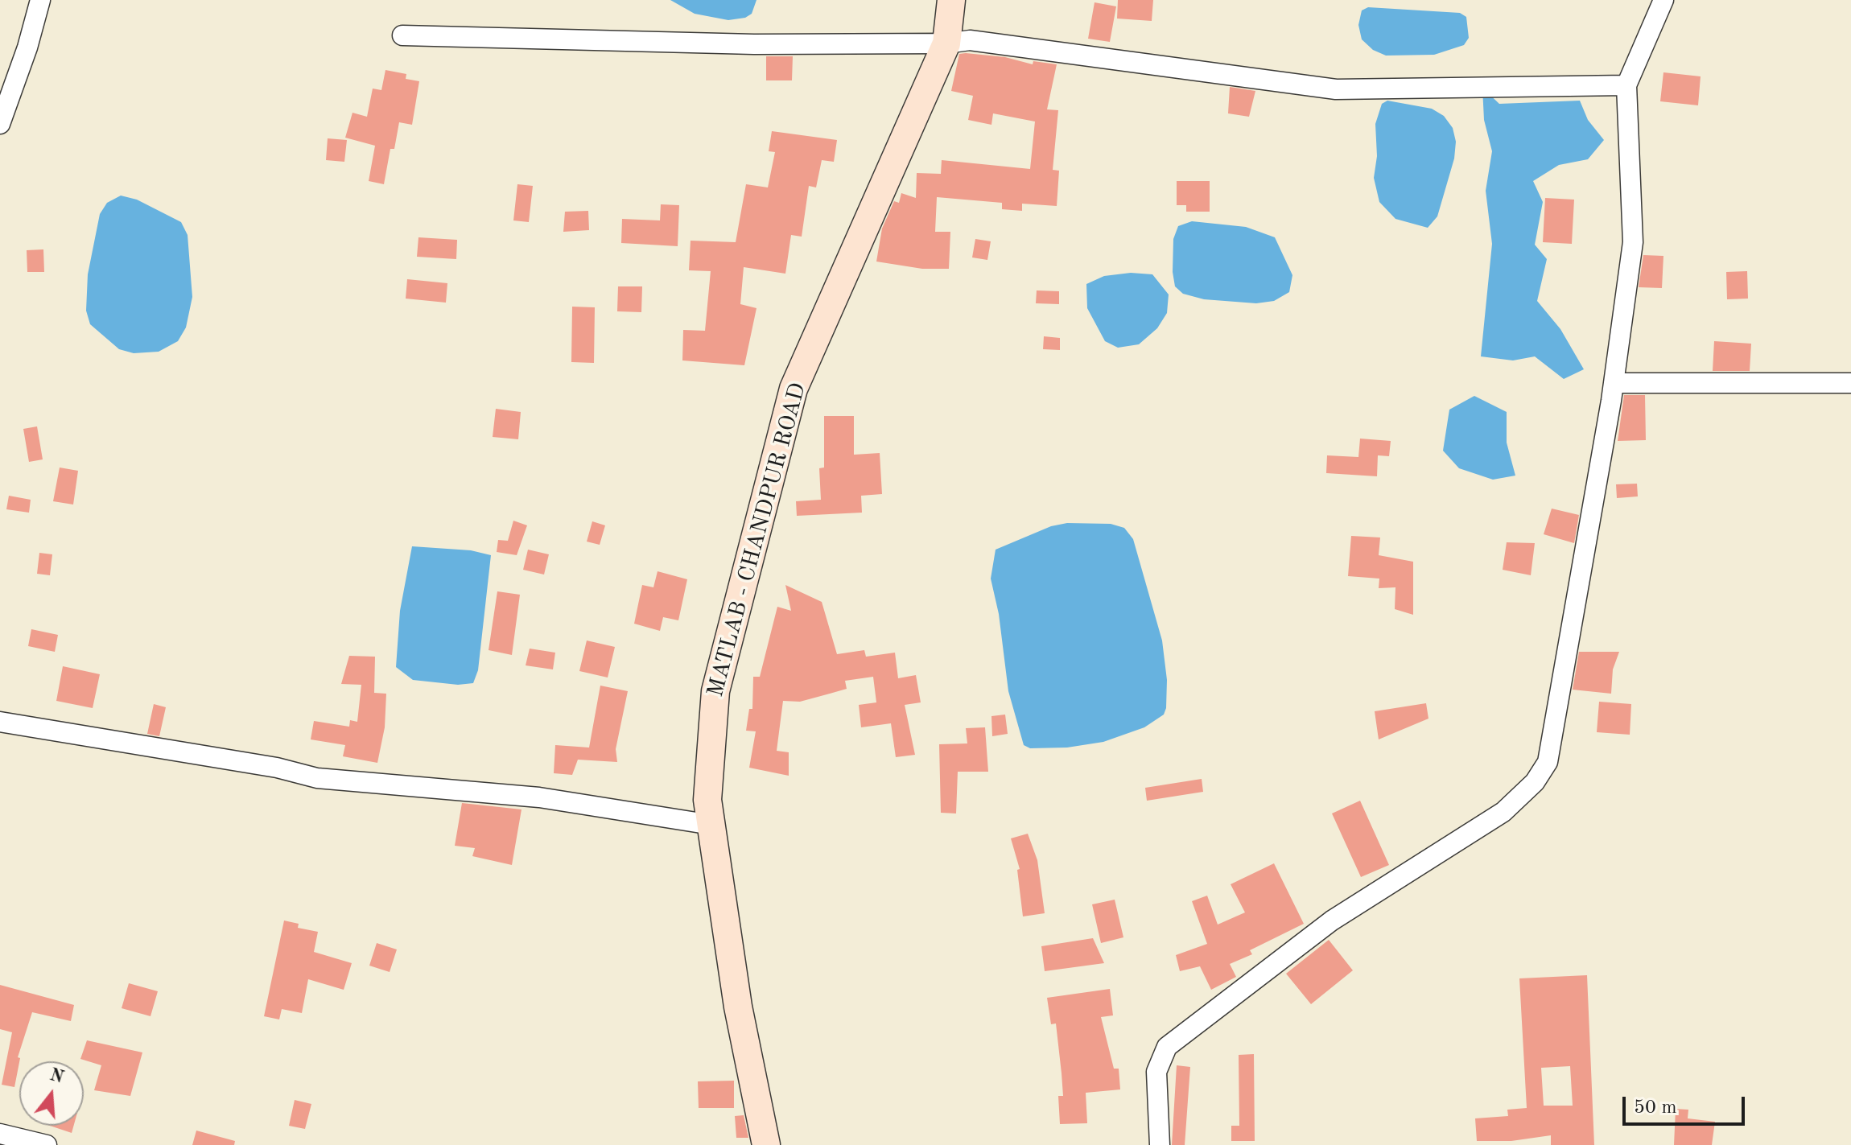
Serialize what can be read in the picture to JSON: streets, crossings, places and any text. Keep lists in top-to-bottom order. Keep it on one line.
{"streets":{"main road":["MATLAB - CHANDPUR ROAD"]},"scale_bar":"50 m","north":"top"}
